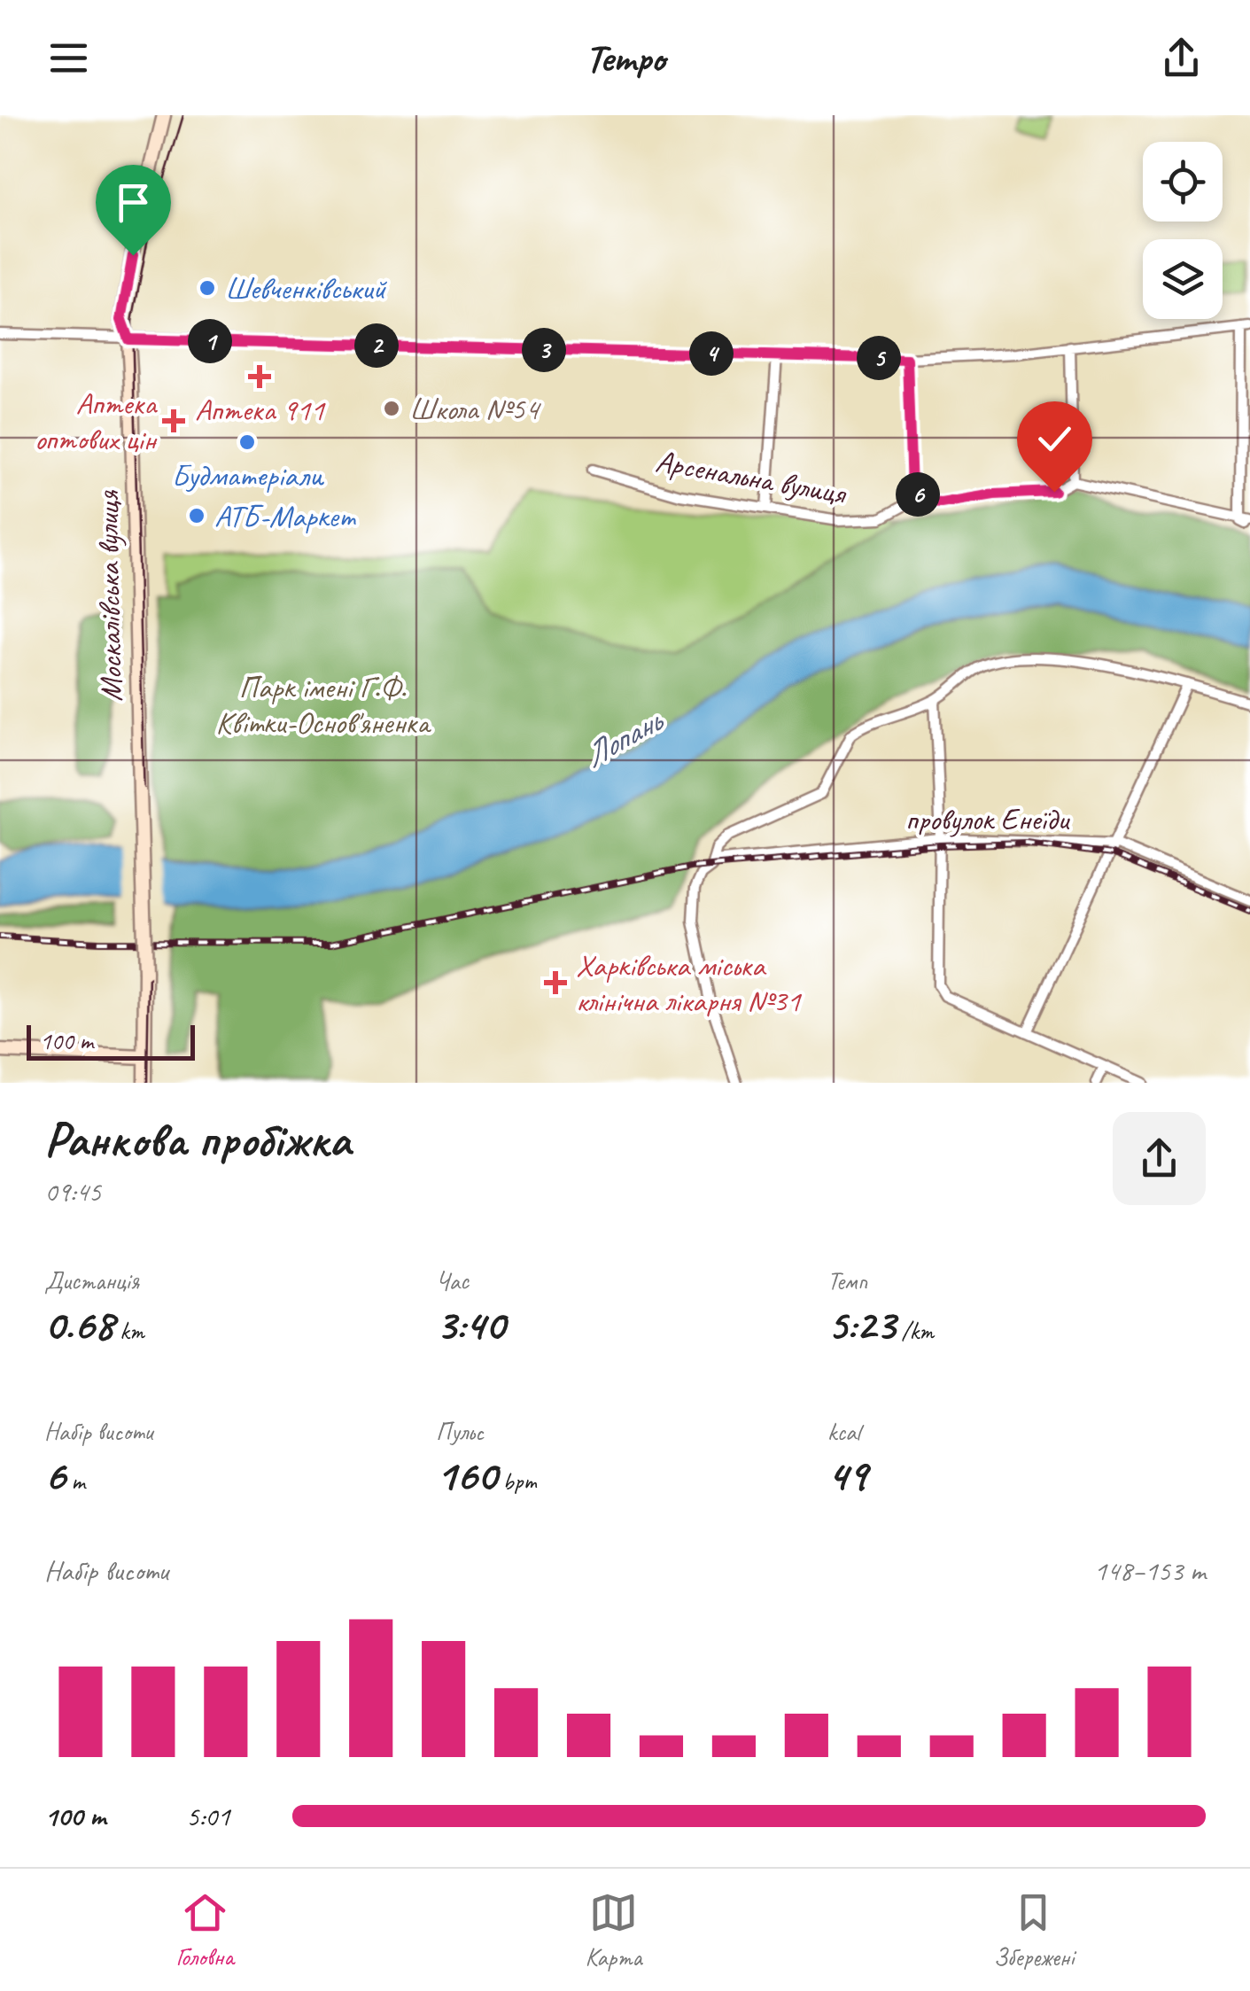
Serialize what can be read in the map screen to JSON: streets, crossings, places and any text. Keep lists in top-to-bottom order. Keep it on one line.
{"streets":{"street":["Арсенальна вулиця","Москалівська вулиця","провулок Енеїди"]},"water":["Лопань"],"parks":["Парк імені Г.Ф. Квітки-Основ'яненка"],"places":{"other":["Шевченківський","Школа №54","Будматеріали","АТБ-Маркет"],"health":["Аптека 911","Аптека оптових цін","Харківська міська клінічна лікарня №31"]},"scale_bar":"100 m","page":{"header":"Tempo","pins":["1","2","3","4","5","6"],"scale":"100 m","heading":["Ранкова пробіжка","09:45"],"stats":[["Дистанція","0.68 km"],["Час","3:40"],["Темп","5:23 /km"],["Набір висоти","6 m"],["Пульс","160 bpm"],["kcal","49"]],"chart":["Набір висоти","148–153 m"],"list":[{"name":"100 m","note":"5:01"}],"tabs":["Головна","Карта","Збережені"]}}
